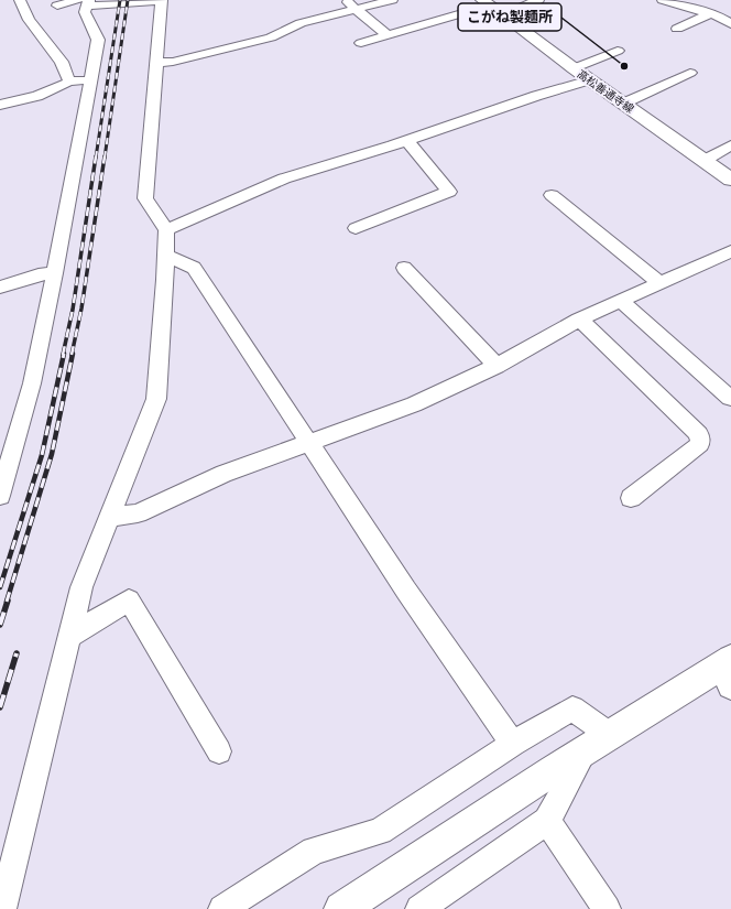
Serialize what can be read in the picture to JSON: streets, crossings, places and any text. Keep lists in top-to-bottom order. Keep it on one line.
{"streets":{"main road":["高松善通寺線"]},"places":["こがね製麺所"]}
